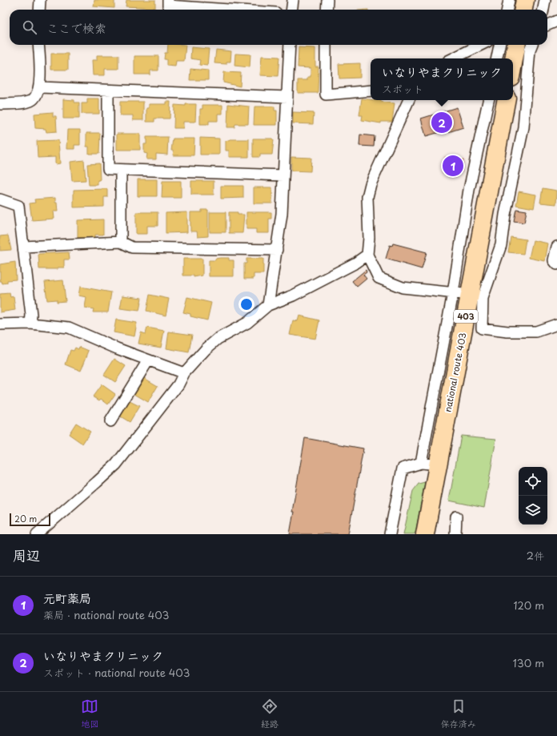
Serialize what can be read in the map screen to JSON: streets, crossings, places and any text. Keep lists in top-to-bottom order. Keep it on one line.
{"streets":{"highway":["403","national route 403"]},"scale_bar":"20 m","page":{"search":"ここで検索","popup":["いなりやまクリニック","スポット"],"pins":["2","1"],"scale":"20 m","heading":["周辺","2件"],"list":[{"mark":"1","name":"元町薬局","note":"薬局 · national route 403","value":"120 m"},{"mark":"2","name":"いなりやまクリニック","note":"スポット · national route 403","value":"130 m"}],"nav":["地図","経路","保存済み"]}}
